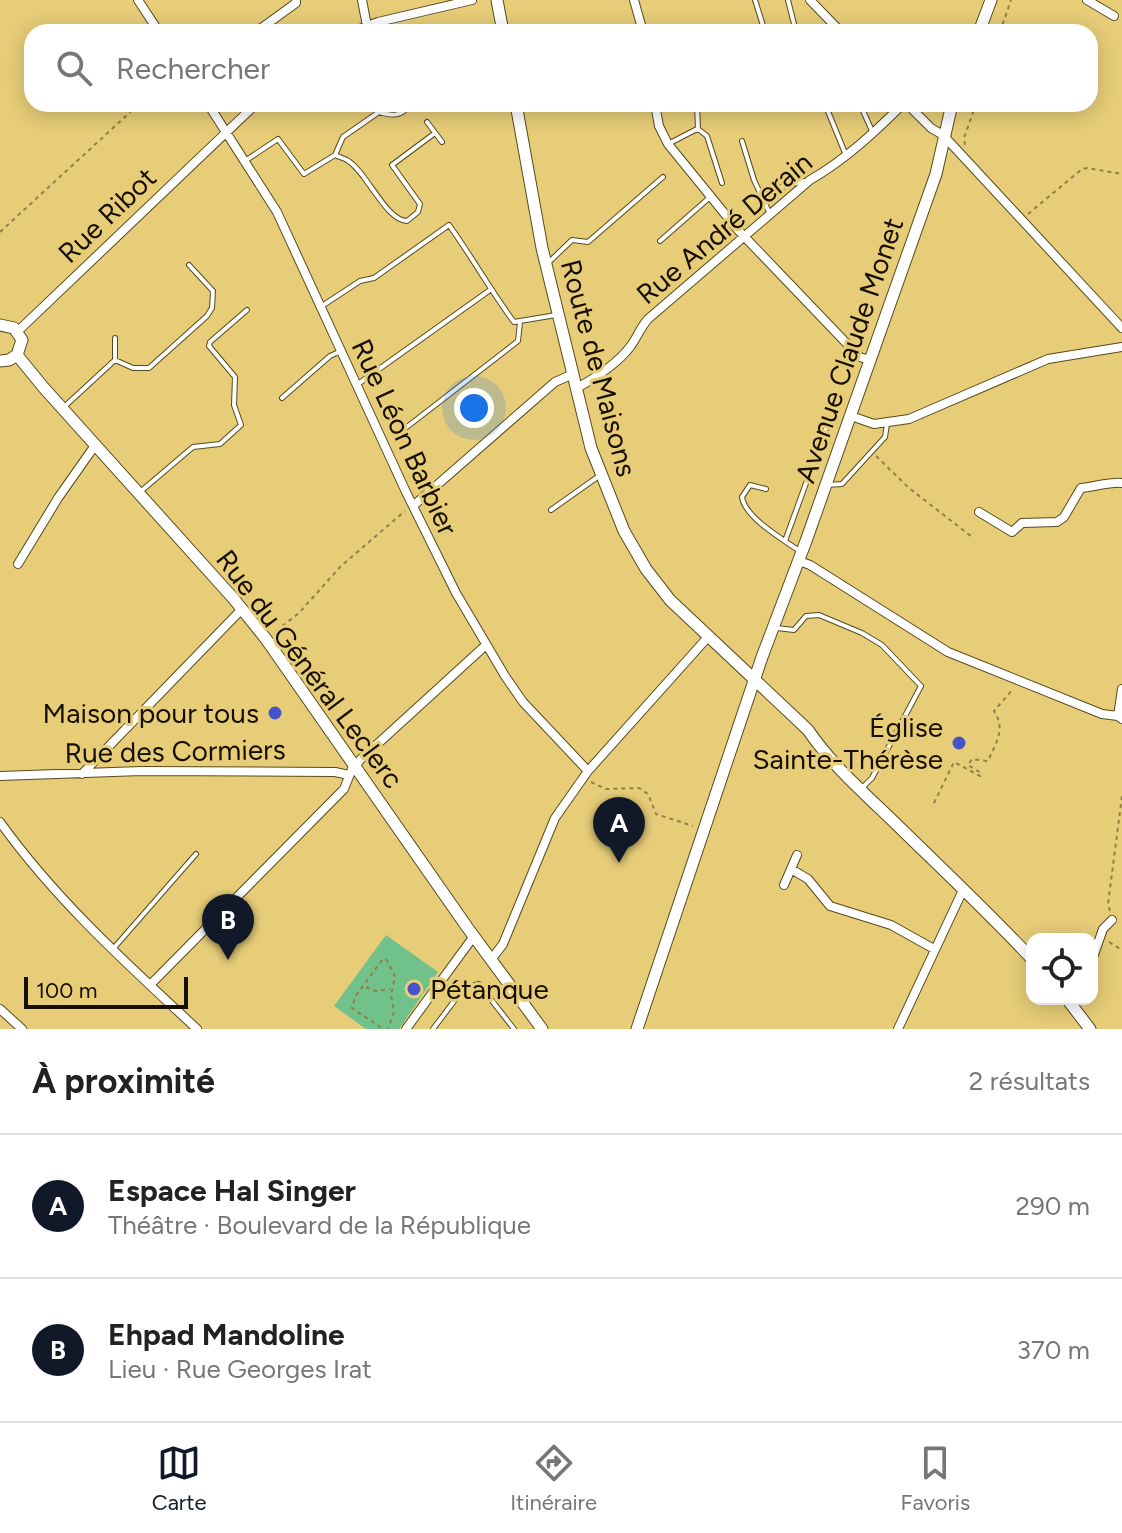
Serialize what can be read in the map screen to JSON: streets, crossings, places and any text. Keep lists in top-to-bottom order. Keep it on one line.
{"streets":{"street":["Rue Ribot","Rue André Derain","Avenue Claude Monet","Route de Maisons","Rue Léon Barbier","Rue du Général Leclerc","Rue des Cormiers"]},"crossings":[["Rue Ribot","Rue Léon Barbier"],["Rue André Derain","Route de Maisons"],["Avenue Claude Monet","Route de Maisons"],["Rue du Général Leclerc","Rue des Cormiers"]],"places":["Maison pour tous","Église Sainte-Thérèse","Pétanque"],"scale_bar":"100 m","page":{"search":"Rechercher","pins":["A","B"],"scale":"100 m","heading":["À proximité","2 résultats"],"list":[{"mark":"A","name":"Espace Hal Singer","note":"Théâtre · Boulevard de la République","value":"290 m"},{"mark":"B","name":"Ehpad Mandoline","note":"Lieu · Rue Georges Irat","value":"370 m"}],"nav":["Carte","Itinéraire","Favoris"]}}
